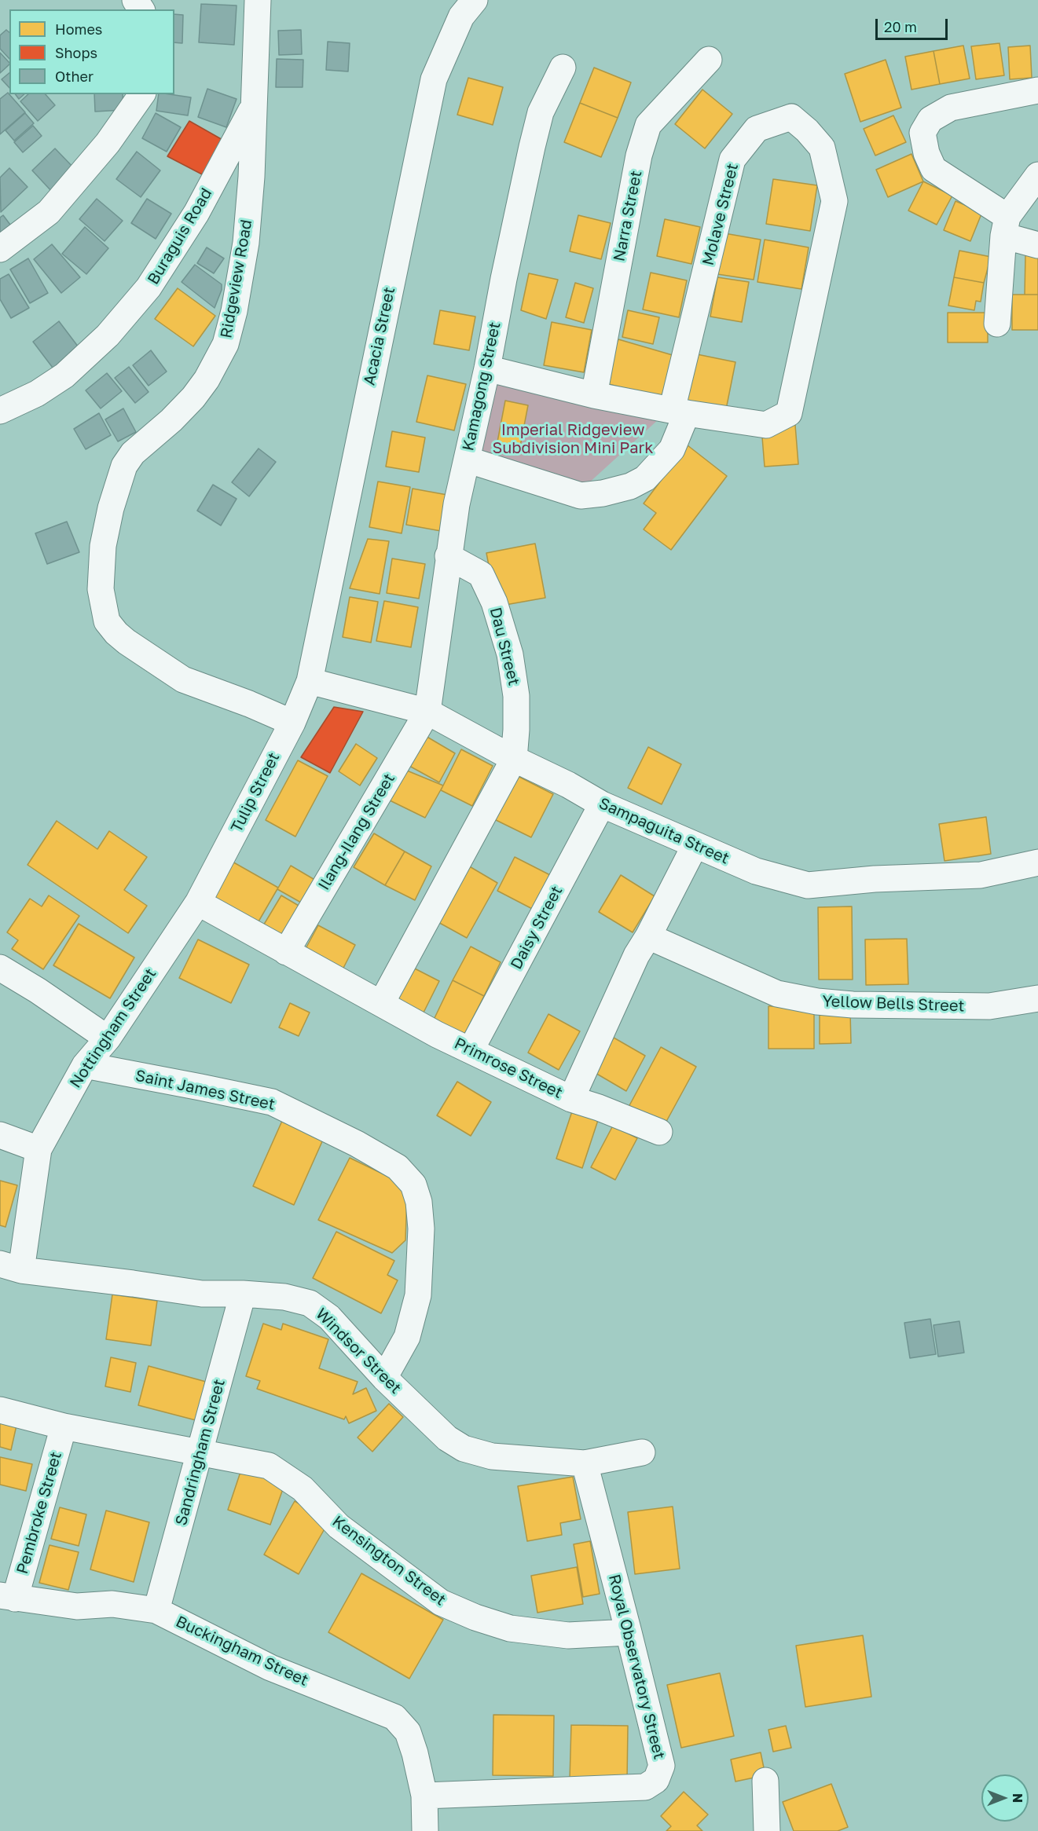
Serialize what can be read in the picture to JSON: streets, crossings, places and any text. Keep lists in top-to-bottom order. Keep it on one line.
{"streets":{"street":["Molave Street","Narra Street","Buraguis Road","Ridgeview Road","Acacia Street","Kamagong Street","Dau Street","Tulip Street","Sampaguita Street","Ilang-Ilang Street","Daisy Street","Yellow Bells Street","Nottingham Street","Primrose Street","Saint James Street","Windsor Street","Sandringham Street","Pembroke Street","Kensington Street","Buckingham Street","Royal Observatory Street"]},"crossings":[["Buraguis Road","Ridgeview Road"],["Ridgeview Road","Tulip Street"],["Acacia Street","Tulip Street"],["Acacia Street","Sampaguita Street"],["Kamagong Street","Dau Street"],["Kamagong Street","Sampaguita Street"],["Kamagong Street","Ilang-Ilang Street"],["Dau Street","Sampaguita Street"],["Tulip Street","Sampaguita Street"],["Tulip Street","Nottingham Street"],["Tulip Street","Primrose Street"],["Sampaguita Street","Ilang-Ilang Street"],["Sampaguita Street","Daisy Street"],["Sampaguita Street","Primrose Street"],["Ilang-Ilang Street","Primrose Street"],["Daisy Street","Primrose Street"],["Yellow Bells Street","Primrose Street"],["Nottingham Street","Primrose Street"],["Nottingham Street","Saint James Street"],["Nottingham Street","Windsor Street"],["Saint James Street","Windsor Street"],["Windsor Street","Sandringham Street"],["Windsor Street","Royal Observatory Street"],["Sandringham Street","Kensington Street"],["Sandringham Street","Buckingham Street"],["Pembroke Street","Kensington Street"],["Pembroke Street","Buckingham Street"],["Kensington Street","Royal Observatory Street"],["Buckingham Street","Royal Observatory Street"]],"parks":["Imperial Ridgeview Subdivision Mini Park"],"legend":["Homes","Shops","Other"],"scale_bar":"20 m","north":"right"}
